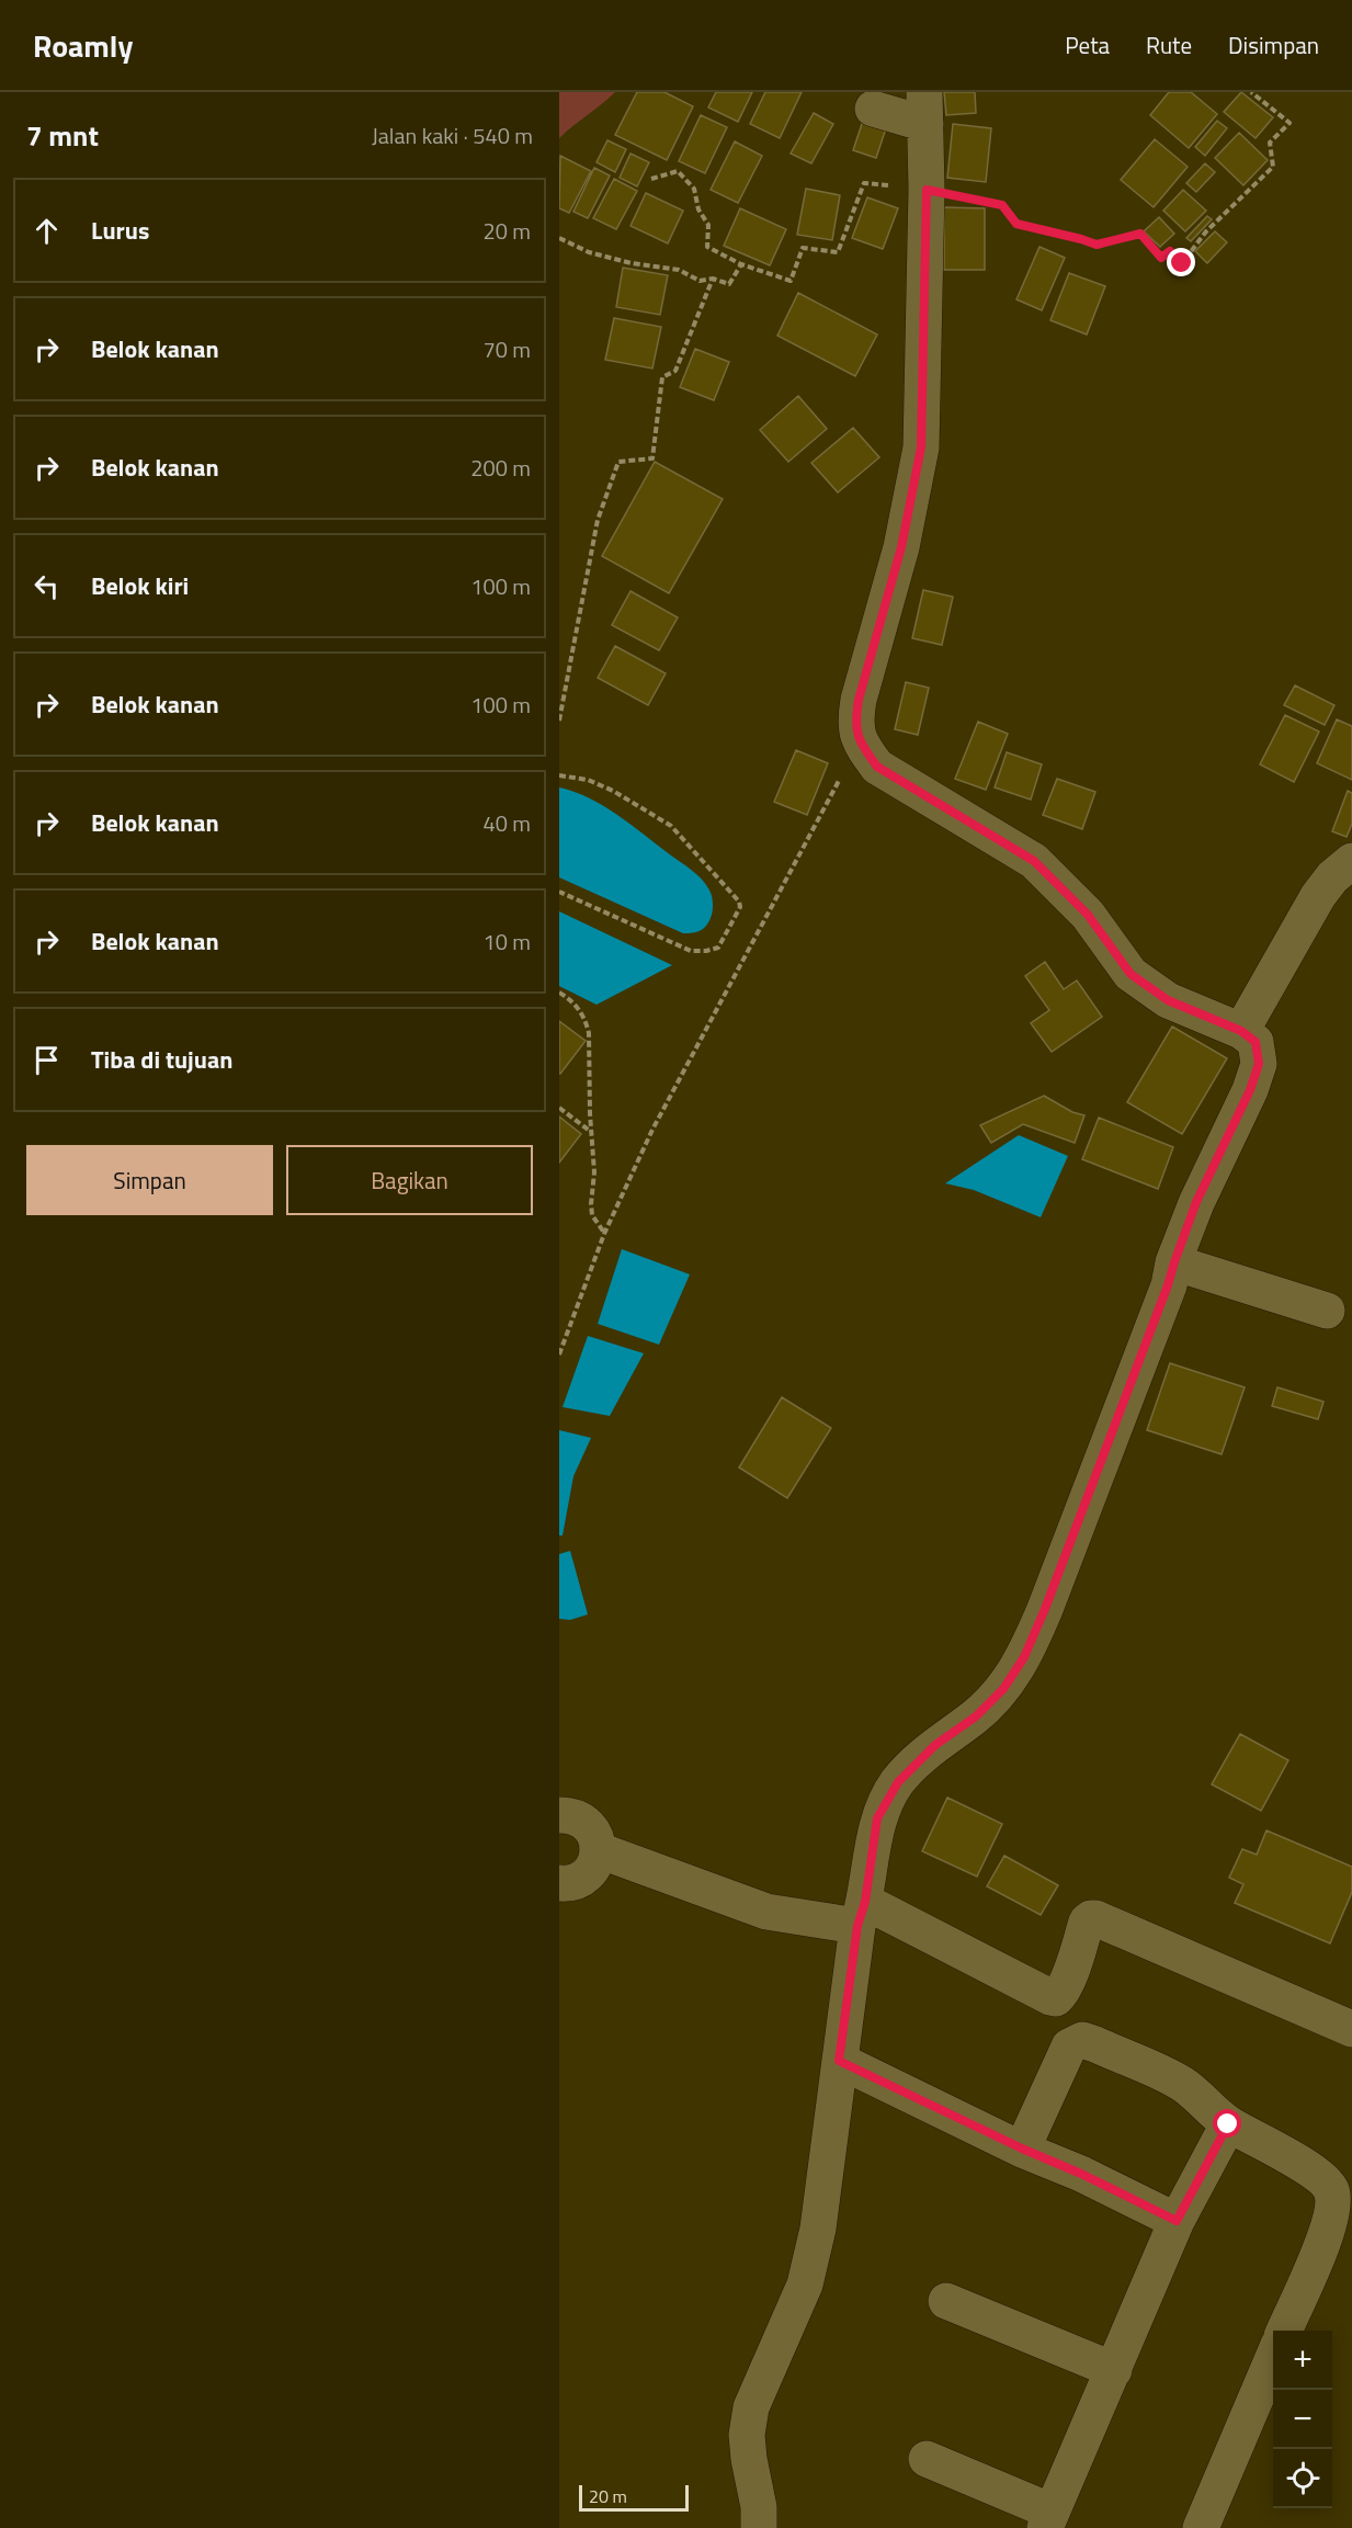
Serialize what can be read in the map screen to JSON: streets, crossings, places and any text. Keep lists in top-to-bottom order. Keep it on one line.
{"scale_bar":"20 m","page":{"header":"Roamly","nav":["Peta","Rute","Disimpan"],"heading":["7 mnt","Jalan kaki · 540 m"],"list":[["Lurus","20 m"],["Belok kanan","70 m"],["Belok kanan","200 m"],["Belok kiri","100 m"],["Belok kanan","100 m"],["Belok kanan","40 m"],["Belok kanan","10 m"],"Tiba di tujuan"],"buttons":["Simpan","Bagikan"],"map_buttons":["+","−"],"scale":"20 m"}}
